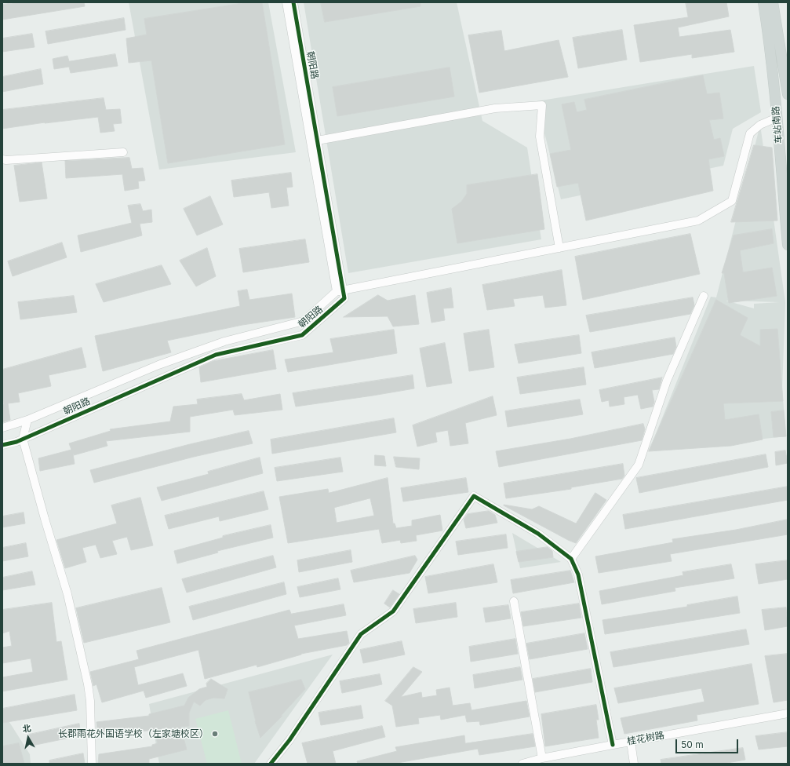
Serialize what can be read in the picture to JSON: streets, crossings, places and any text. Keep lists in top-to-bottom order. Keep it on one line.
{"streets":{"main road":["车站南路"],"street":["朝阳路","桂花树路"]},"places":["长郡雨花外国语学校（左家塘校区）"],"scale_bar":"50 m","north":"top"}
